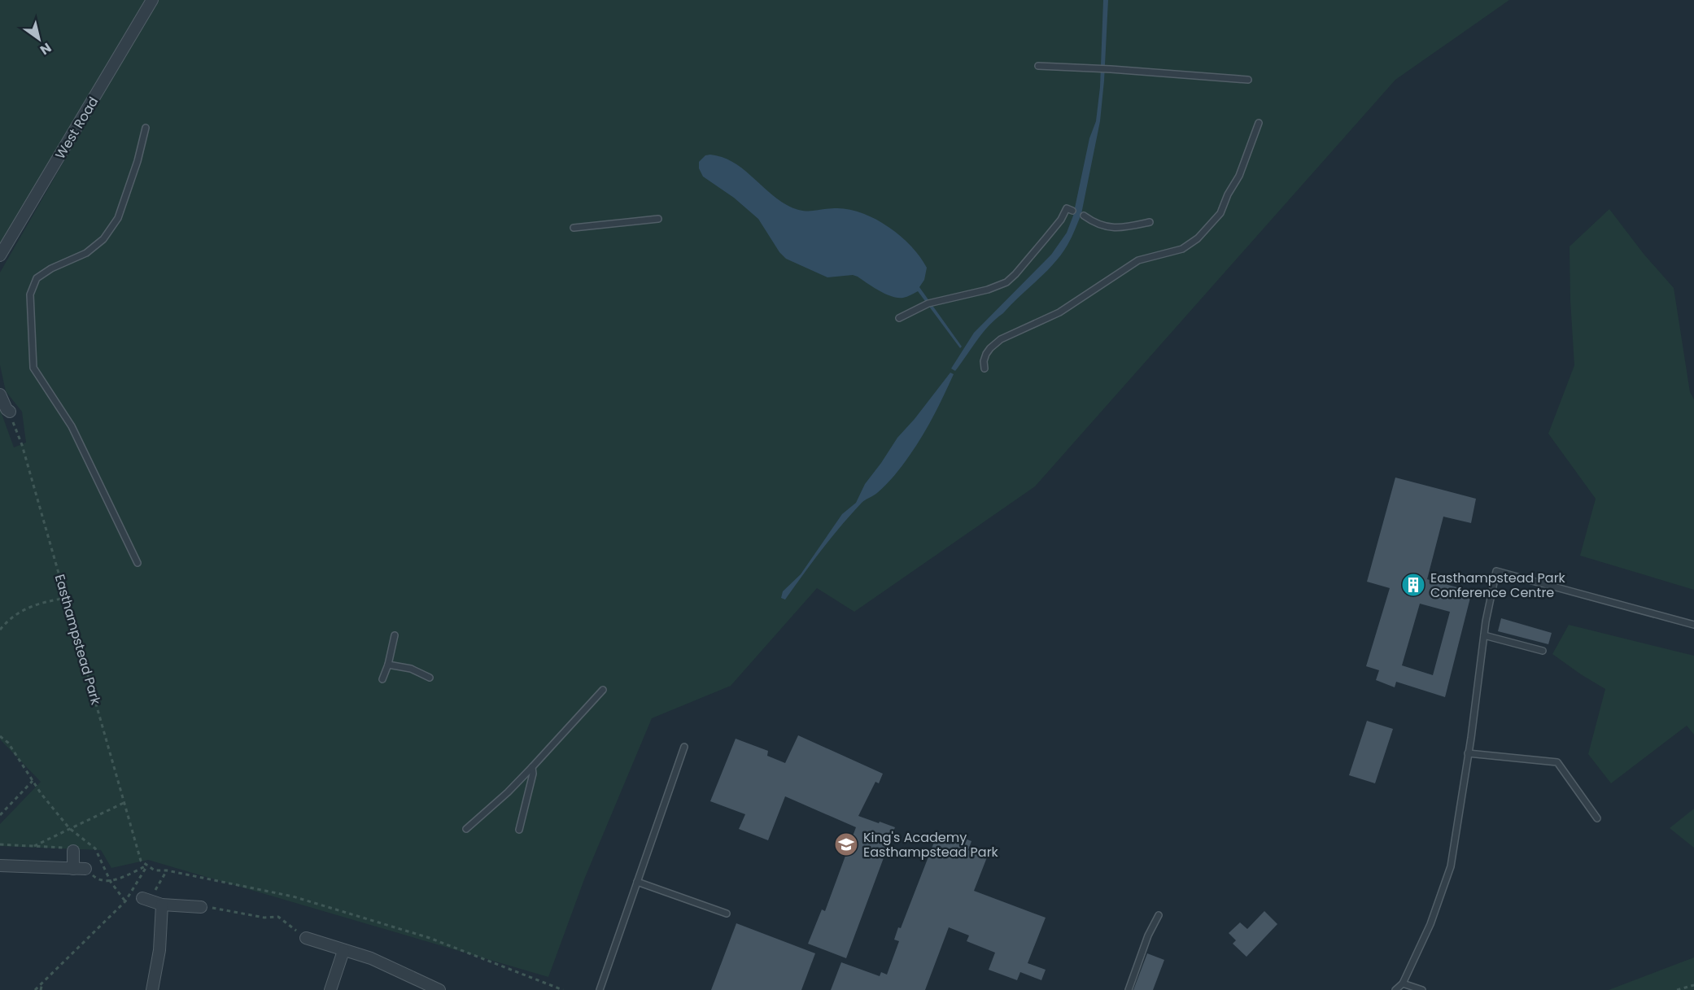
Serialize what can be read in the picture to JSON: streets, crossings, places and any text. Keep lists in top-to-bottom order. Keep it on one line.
{"streets":{"street":["West Road"],"path":["Easthampstead Park"]},"places":{"building":["Easthampstead Park Conference Centre"],"school or university":["King's Academy Easthampstead Park"]},"north":"bottom right"}
